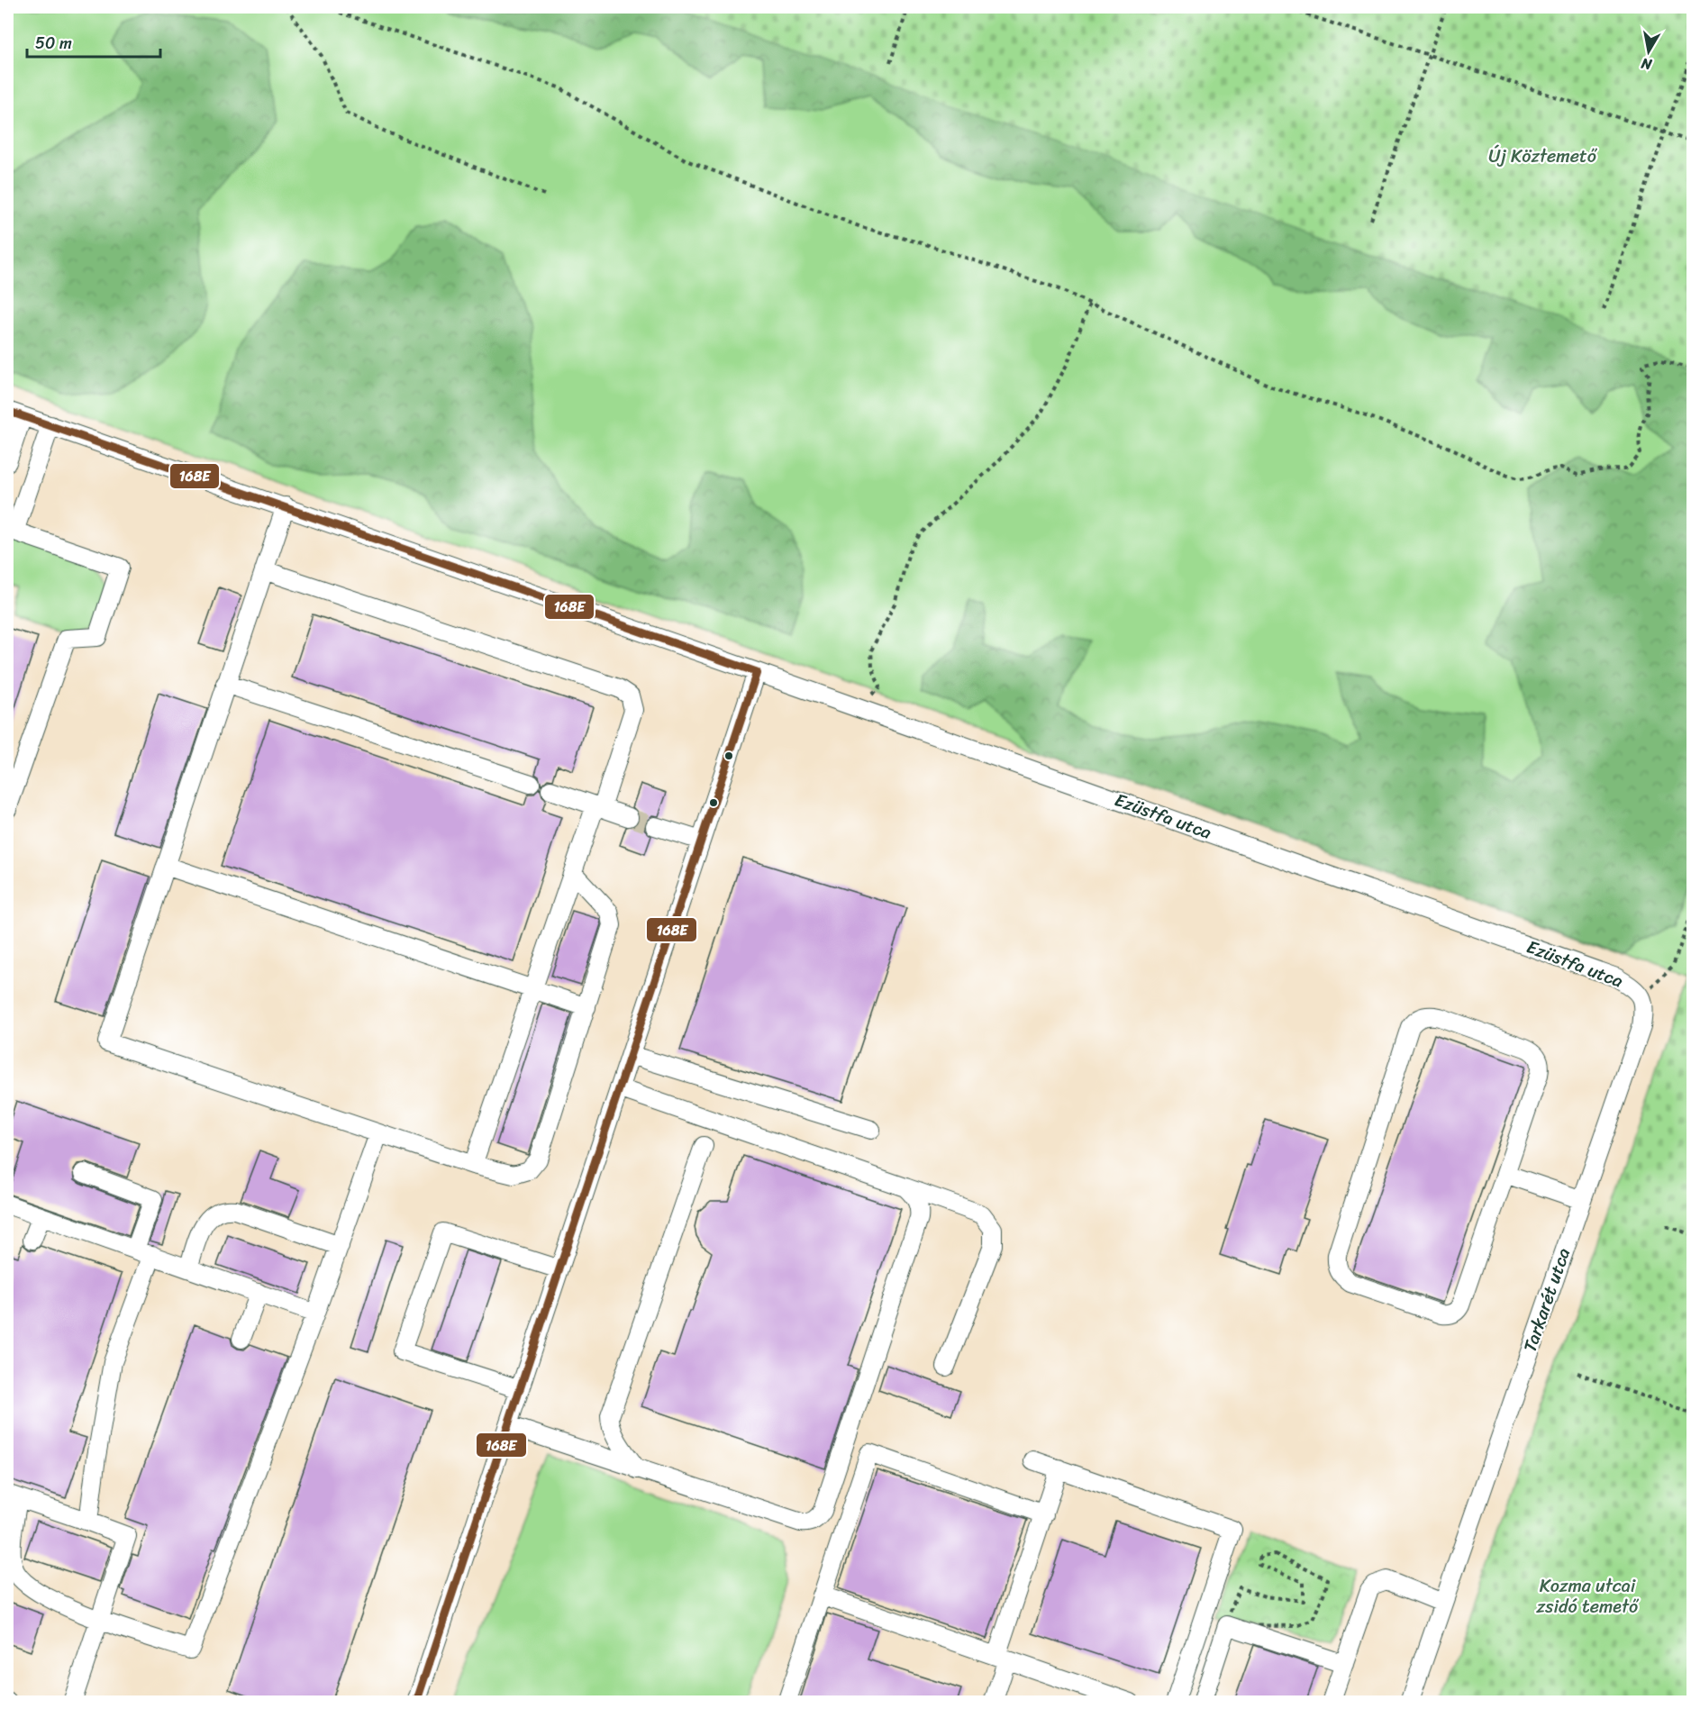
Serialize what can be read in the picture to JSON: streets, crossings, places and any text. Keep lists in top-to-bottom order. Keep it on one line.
{"streets":{"street":["Ezüstfa utca","Tarkarét utca"]},"crossings":[["Ezüstfa utca","Tarkarét utca"]],"parks":["Új Köztemető","Kozma utcai zsidó temető"],"lines":["transit line 168E"],"scale_bar":"50 m","north":"bottom"}
